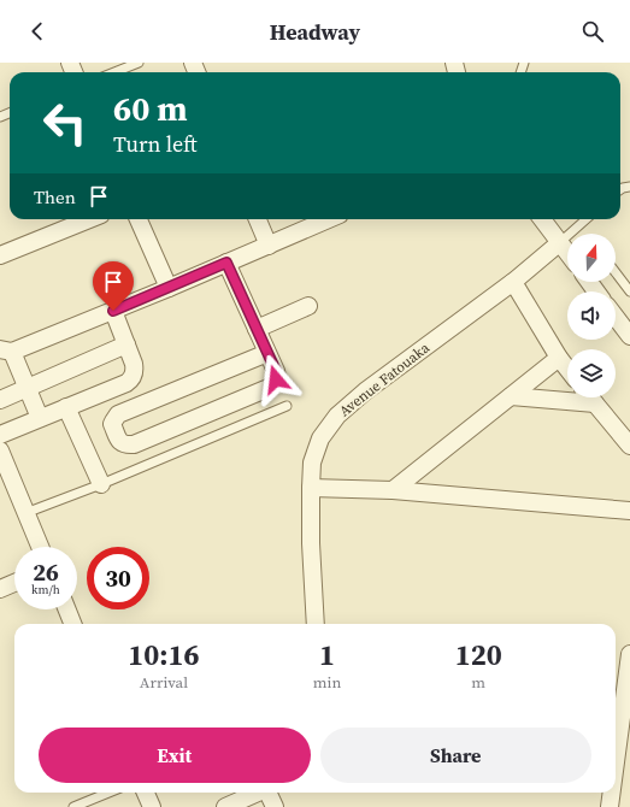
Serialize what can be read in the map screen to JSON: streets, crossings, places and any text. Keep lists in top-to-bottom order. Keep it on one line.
{"streets":{"street":["Avenue Fatouaka"]},"north":"top","page":{"header":"Headway","turn":["60 m","Turn left"],"then":"Then","speed":"26 km/h","limit":"30","eta":["10:16","Arrival","1","min","120","m"],"buttons":["Exit","Share"]}}
